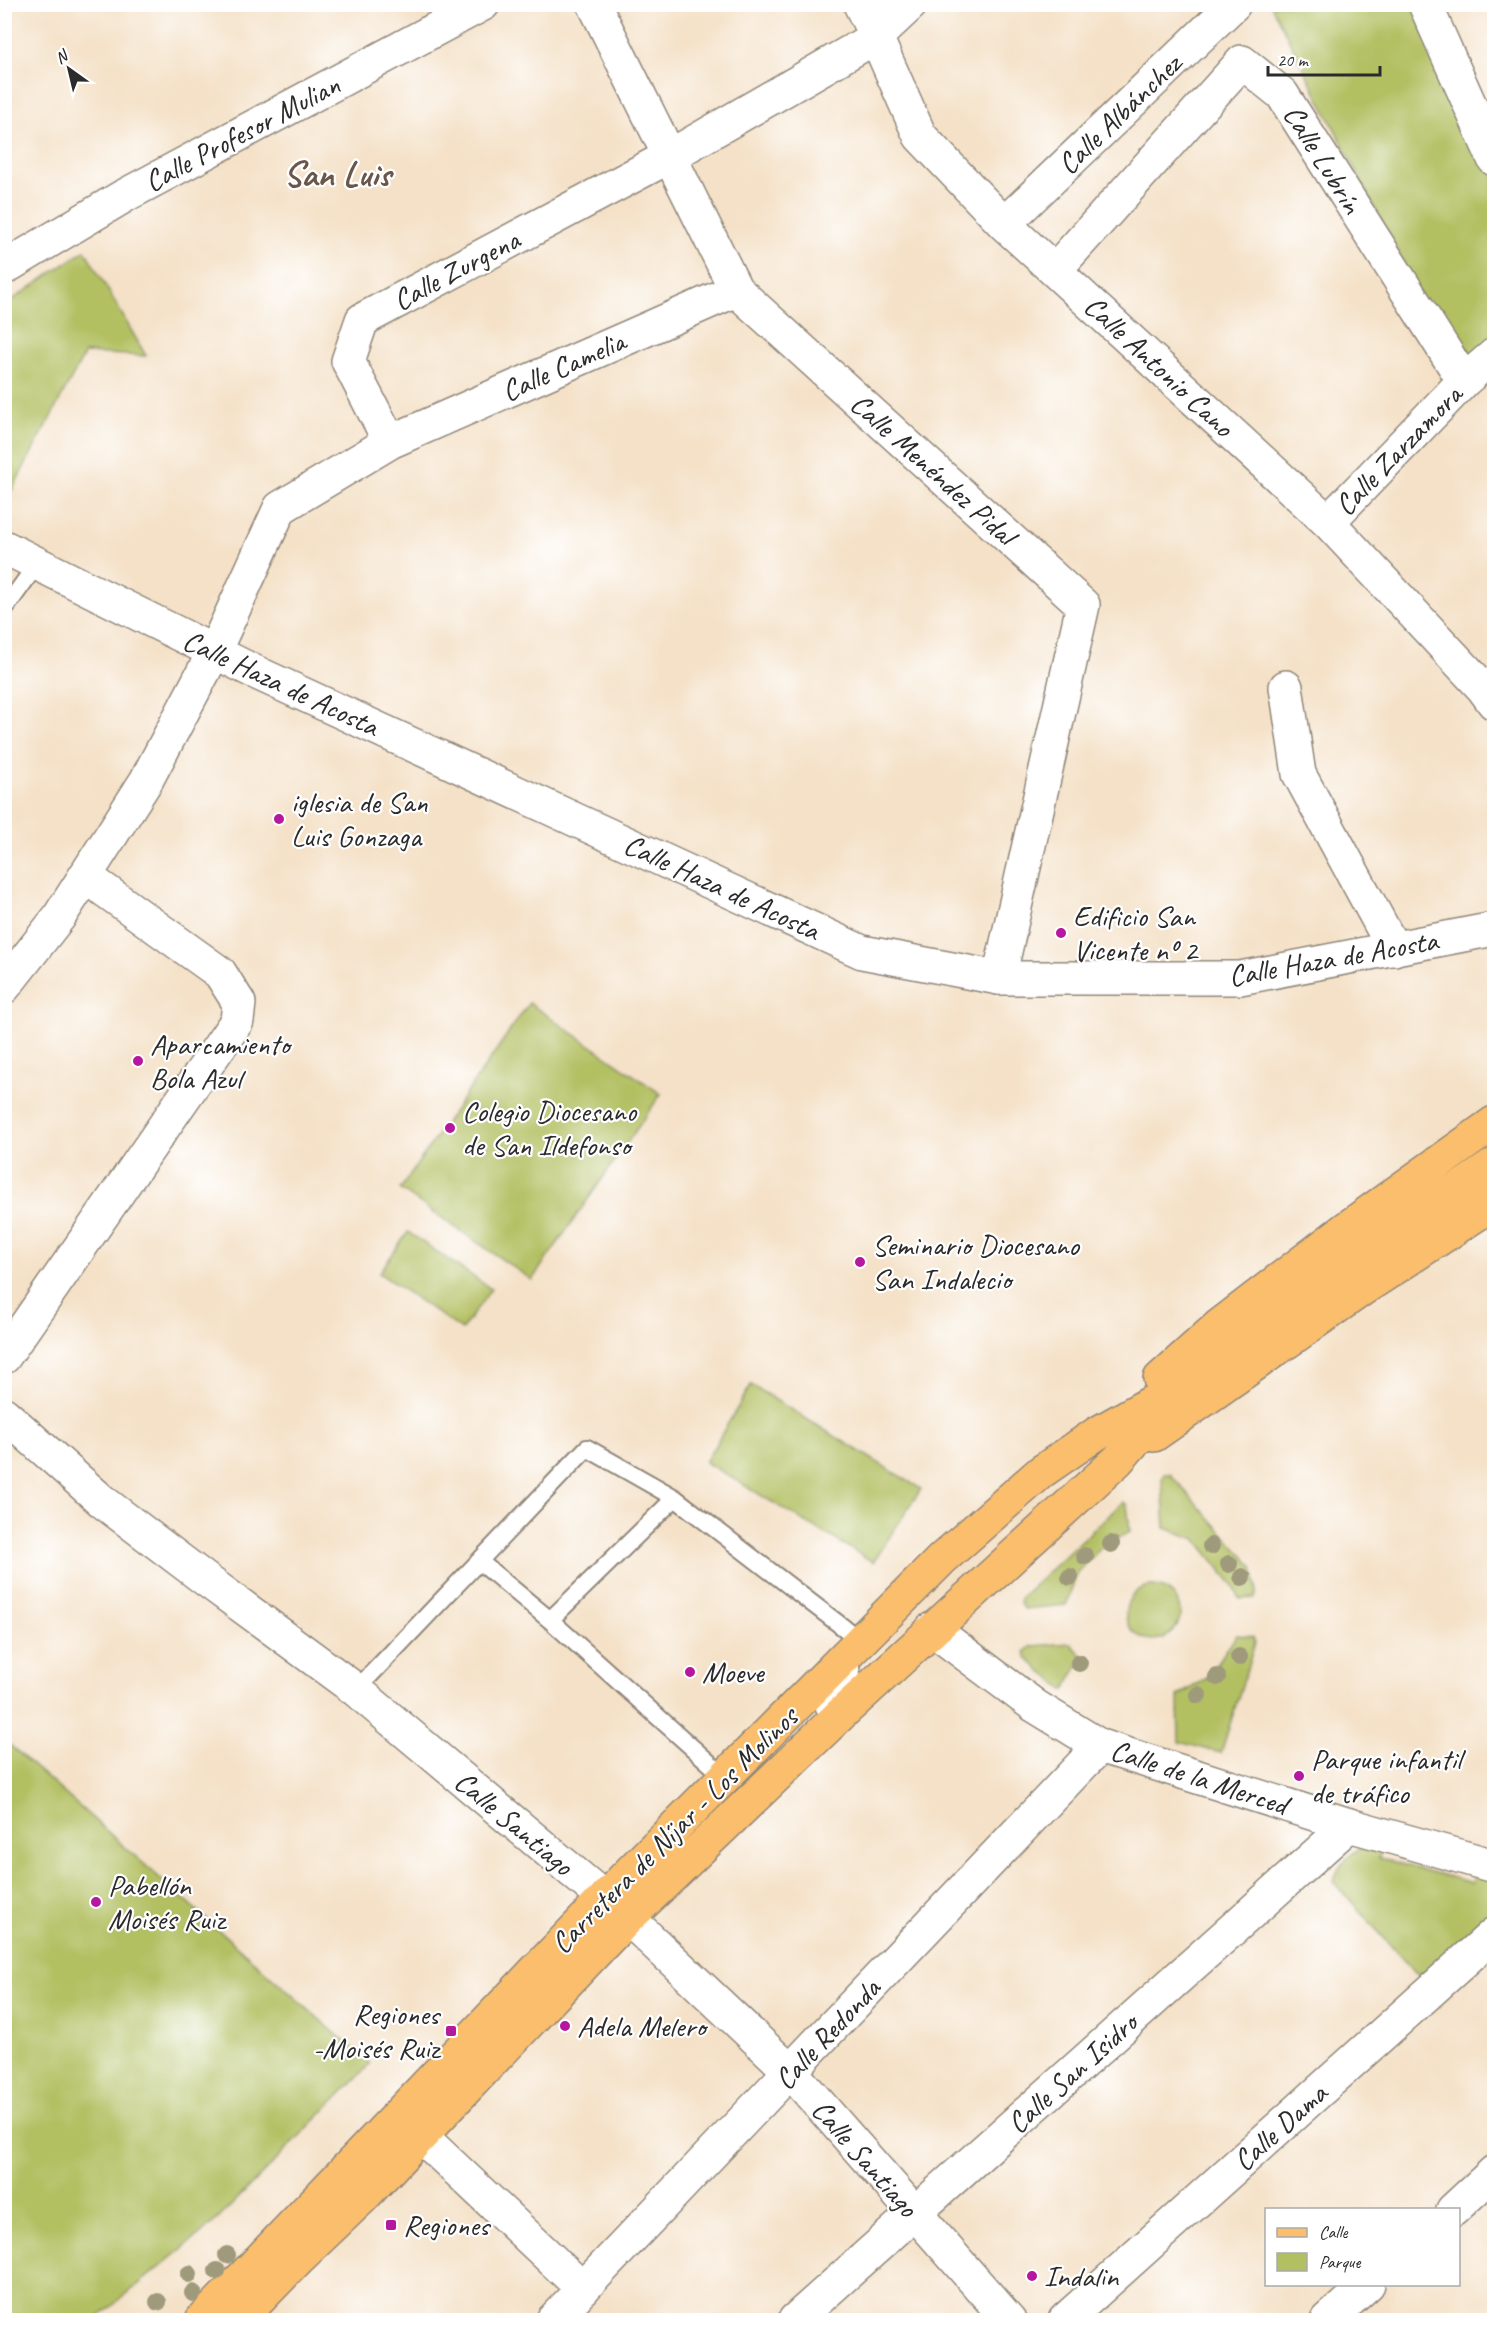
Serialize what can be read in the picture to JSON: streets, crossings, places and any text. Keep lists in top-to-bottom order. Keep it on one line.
{"streets":{"main road":["Carretera de Níjar - Los Molinos"],"street":["Calle Albánchez","Calle Profesor Mulian","Calle Lubrín","Calle Zurgena","Calle Camelia","Calle Antonio Cano","Calle Zarzamora","Calle Menéndez Pidal","Calle Haza de Acosta","Calle de la Merced","Calle Santiago","Calle Redonda","Calle San Isidro","Calle Dama"]},"crossings":[["Calle Albánchez","Calle Antonio Cano"],["Calle Lubrín","Calle Antonio Cano"],["Calle Lubrín","Calle Zarzamora"],["Calle Zurgena","Calle Camelia"],["Calle Zurgena","Calle Antonio Cano"],["Calle Zurgena","Calle Menéndez Pidal"],["Calle Camelia","Calle Menéndez Pidal"],["Calle Antonio Cano","Calle Zarzamora"],["Calle Menéndez Pidal","Calle Haza de Acosta"],["Calle de la Merced","Carretera de Níjar - Los Molinos"],["Calle de la Merced","Calle Redonda"],["Calle de la Merced","Calle San Isidro"],["Calle Santiago","Carretera de Níjar - Los Molinos"],["Calle Santiago","Calle Redonda"],["Calle Santiago","Calle San Isidro"]],"districts":["San Luis"],"places":{"other":["iglesia de San Luis Gonzaga","Edificio San Vicente nº 2","Aparcamiento Bola Azul","Colegio Diocesano de San Ildefonso","Seminario Diocesano San Indalecio","Moeve","Parque infantil de tráfico","Pabellón Moisés Ruiz","Adela Melero","Indalin"],"transit":["Regiones -Moisés Ruiz","Regiones"]},"legend":["Calle","Parque"],"scale_bar":"20 m","north":"top left"}
